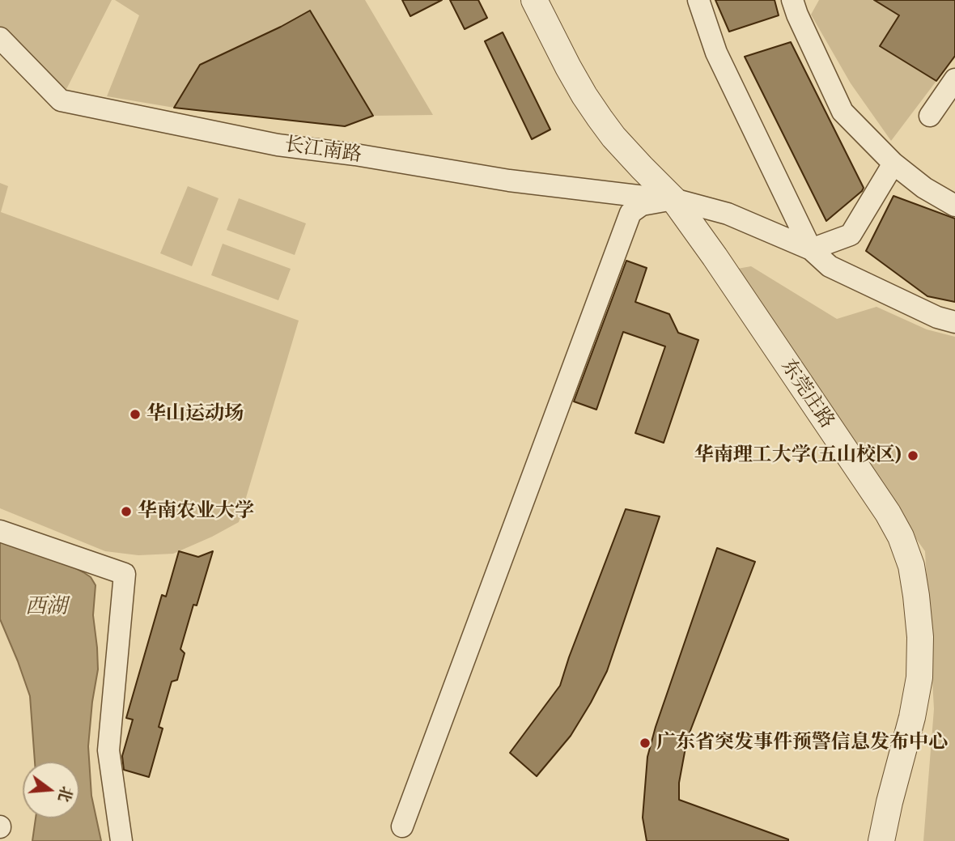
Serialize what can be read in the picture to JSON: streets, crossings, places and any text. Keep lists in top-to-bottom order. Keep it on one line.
{"streets":{"street":["长江南路","东莞庄路"]},"crossings":[["长江南路","东莞庄路"]],"water":["西湖"],"places":["华山运动场","华南理工大学(五山校区)","华南农业大学","广东省突发事件预警信息发布中心"],"north":"right"}
